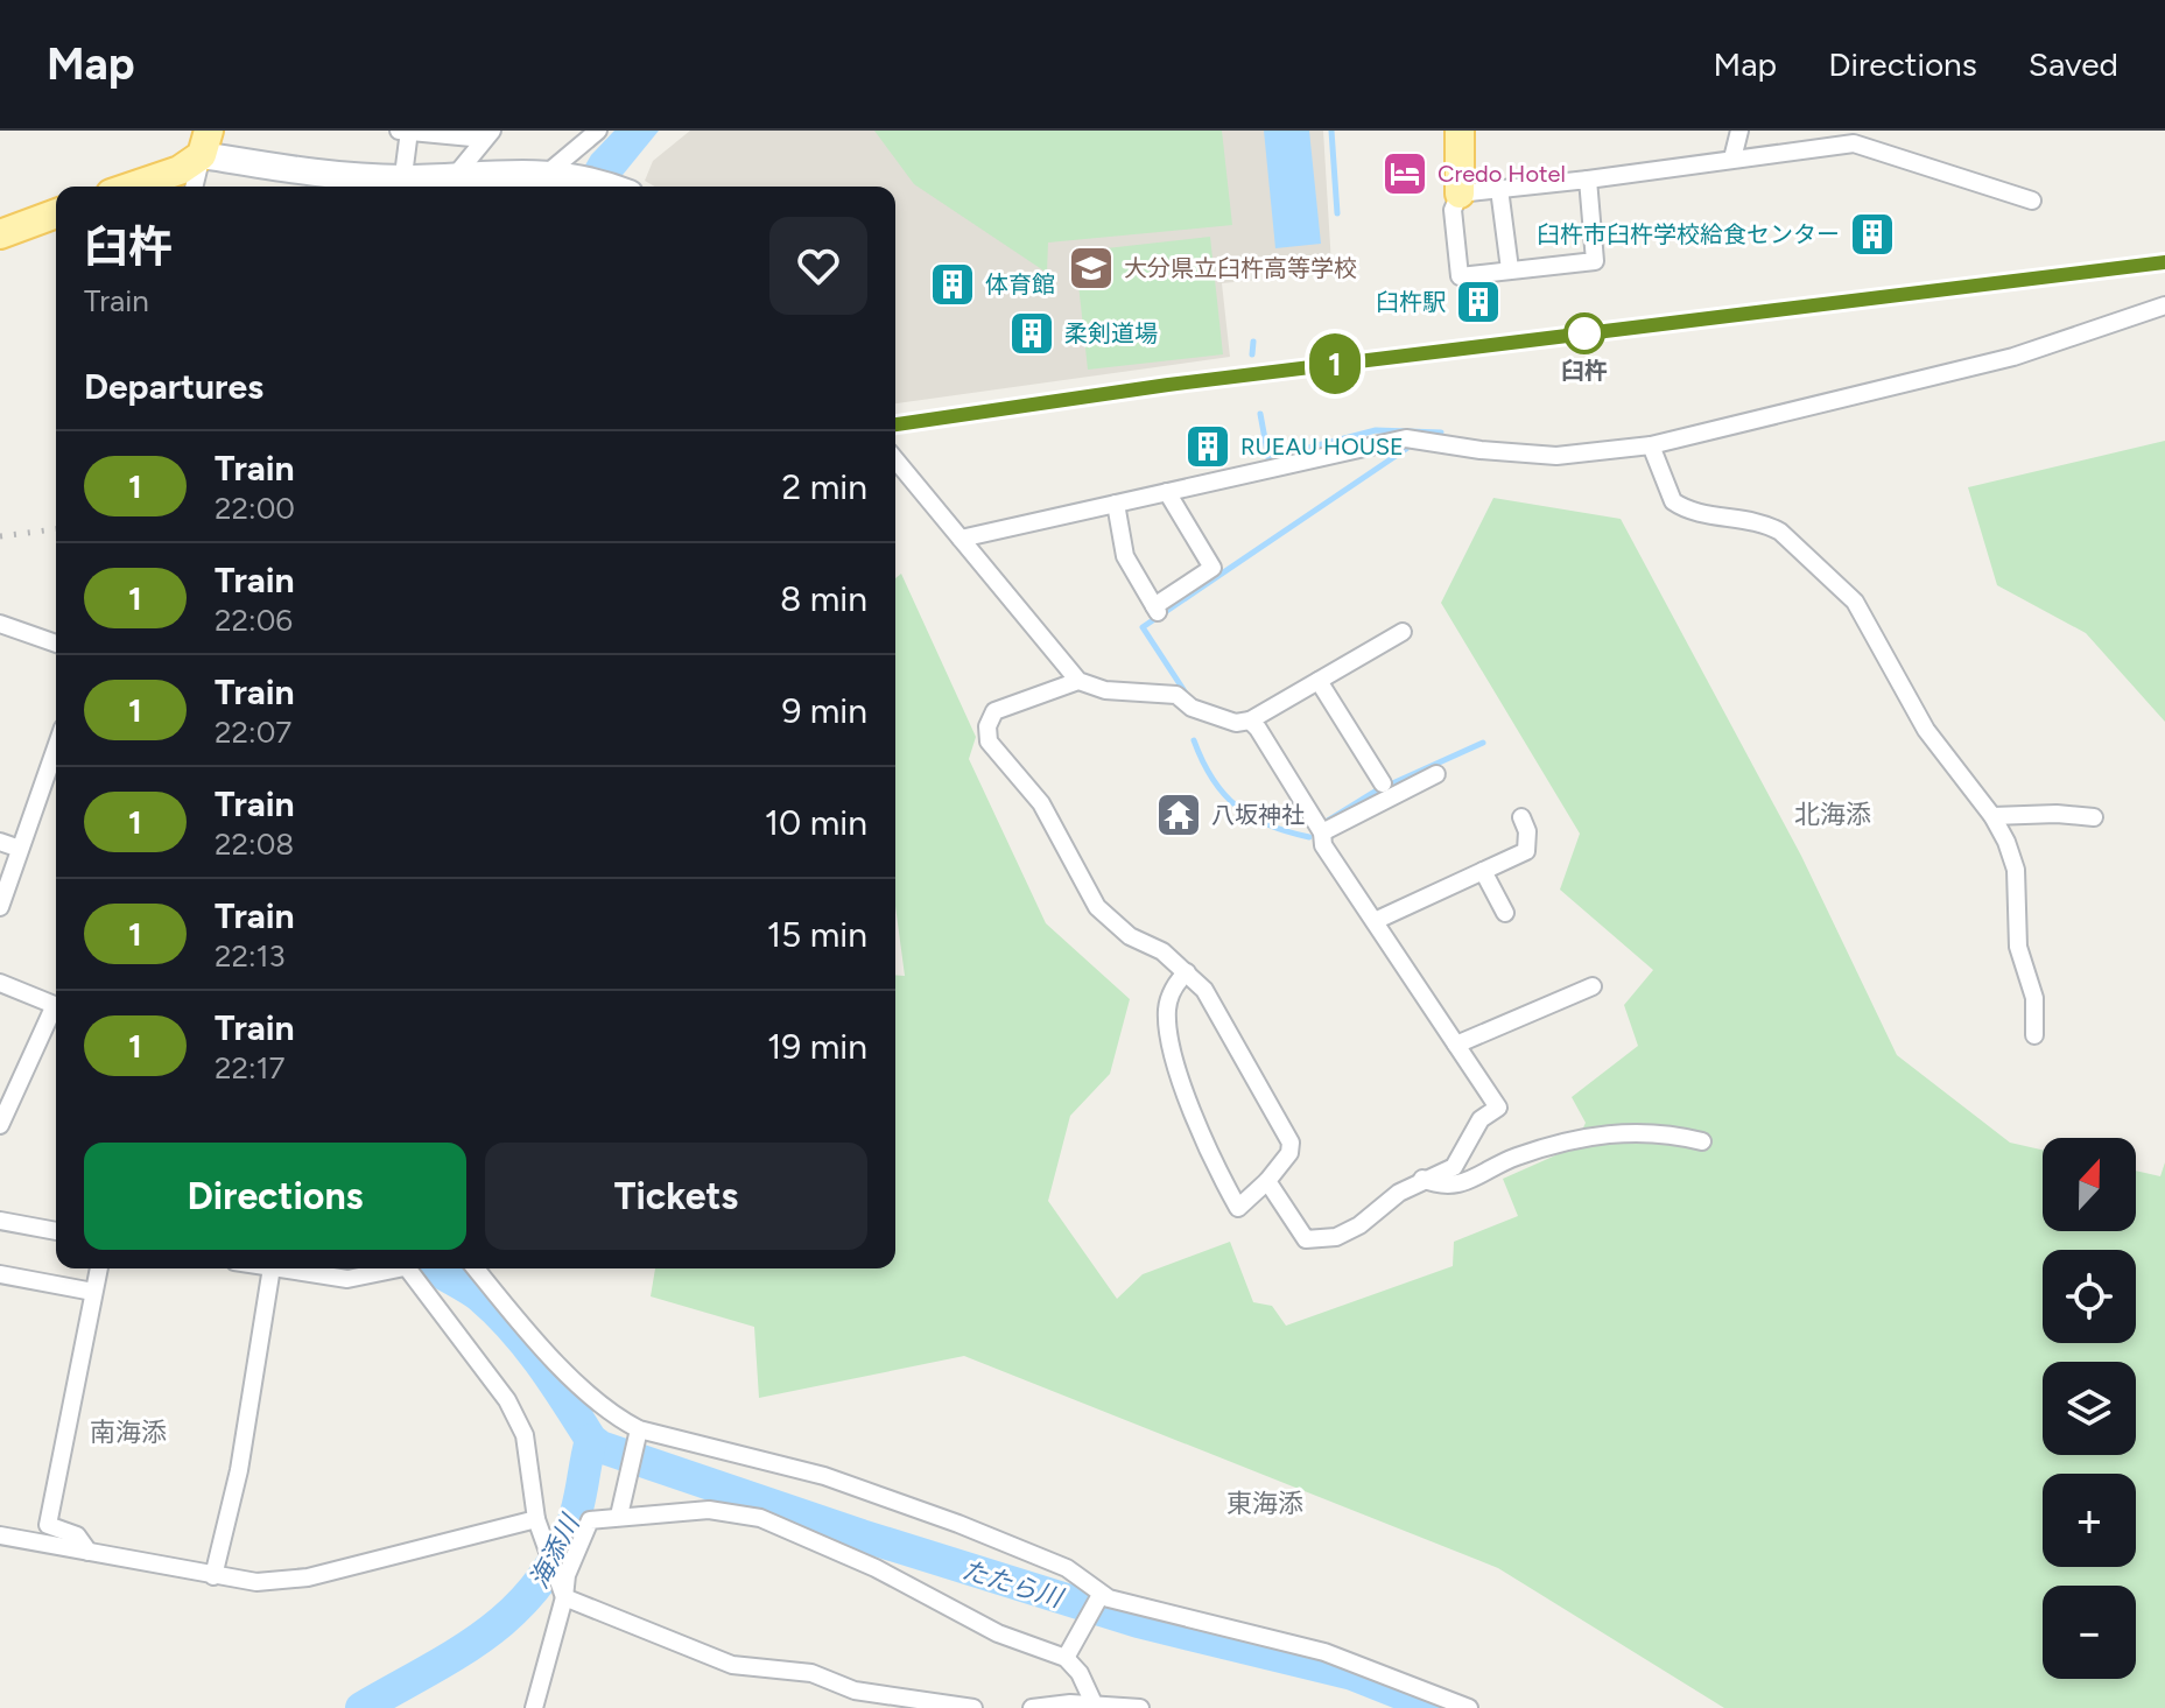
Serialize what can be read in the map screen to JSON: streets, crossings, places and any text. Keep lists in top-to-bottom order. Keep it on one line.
{"districts":["北海添","南海添","東海添"],"water":["海添川","たたら川"],"places":{"hotel":["Credo Hotel"],"building":["臼杵市臼杵学校給食センター","体育館","臼杵駅","柔剣道場","RUEAU HOUSE"],"school or university":["大分県立臼杵高等学校"],"other":["臼杵"],"temple":["八坂神社"]},"north":"top","page":{"header":"Map","nav":["Map","Directions","Saved"],"on_map":"1","heading":[["臼杵","Train"],"Departures"],"list":[{"mark":"1","name":"Train","note":"22:00","value":"2 min"},{"mark":"1","name":"Train","note":"22:06","value":"8 min"},{"mark":"1","name":"Train","note":"22:07","value":"9 min"},{"mark":"1","name":"Train","note":"22:08","value":"10 min"},{"mark":"1","name":"Train","note":"22:13","value":"15 min"},{"mark":"1","name":"Train","note":"22:17","value":"19 min"}],"buttons":["Directions","Tickets"],"map_buttons":["+","−"]}}
